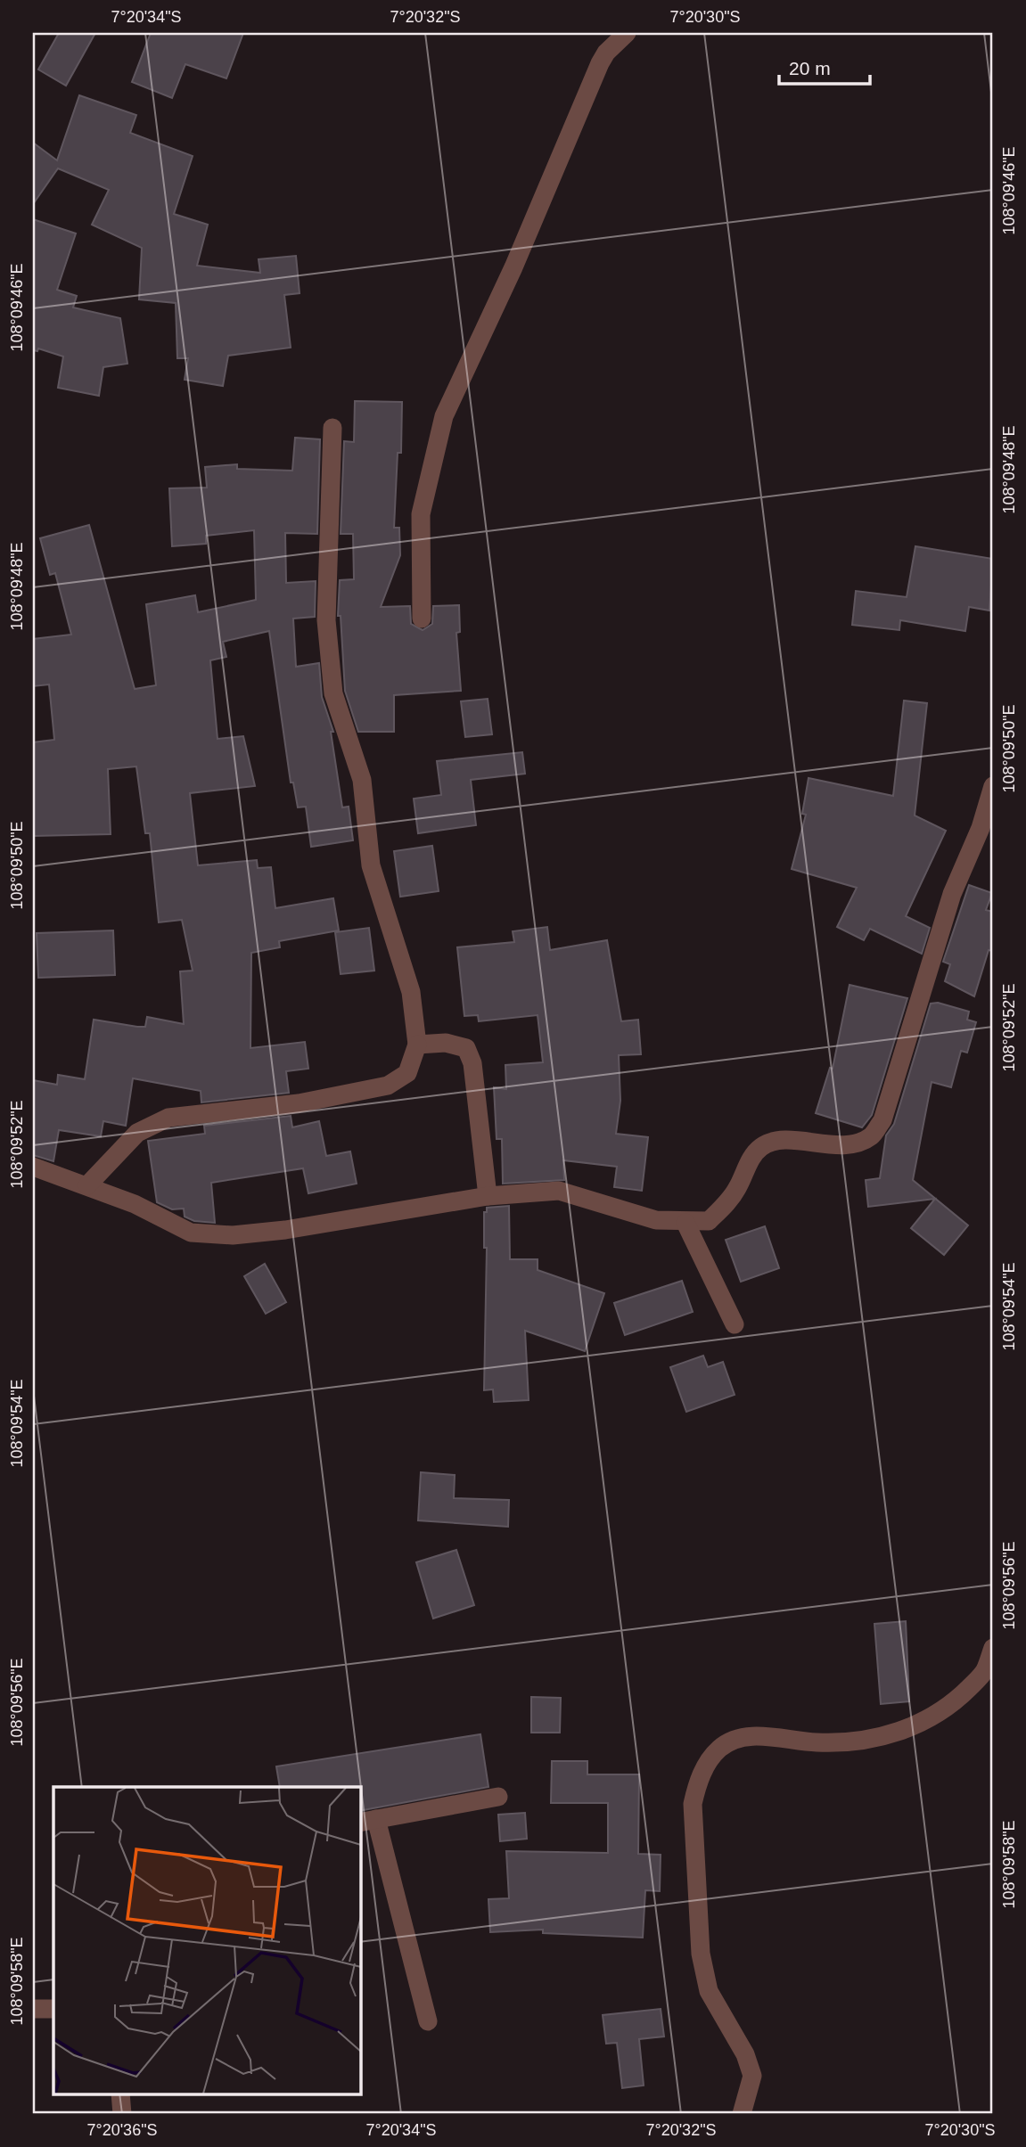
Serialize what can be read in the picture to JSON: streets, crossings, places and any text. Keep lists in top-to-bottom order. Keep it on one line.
{"scale_bar":"20 m","coordinates":["7°20'34\"S","7°20'32\"S","7°20'30\"S","108°09'46\"E","108°09'48\"E","108°09'50\"E","108°09'52\"E","108°09'54\"E","108°09'56\"E","108°09'58\"E","7°20'36\"S"]}
